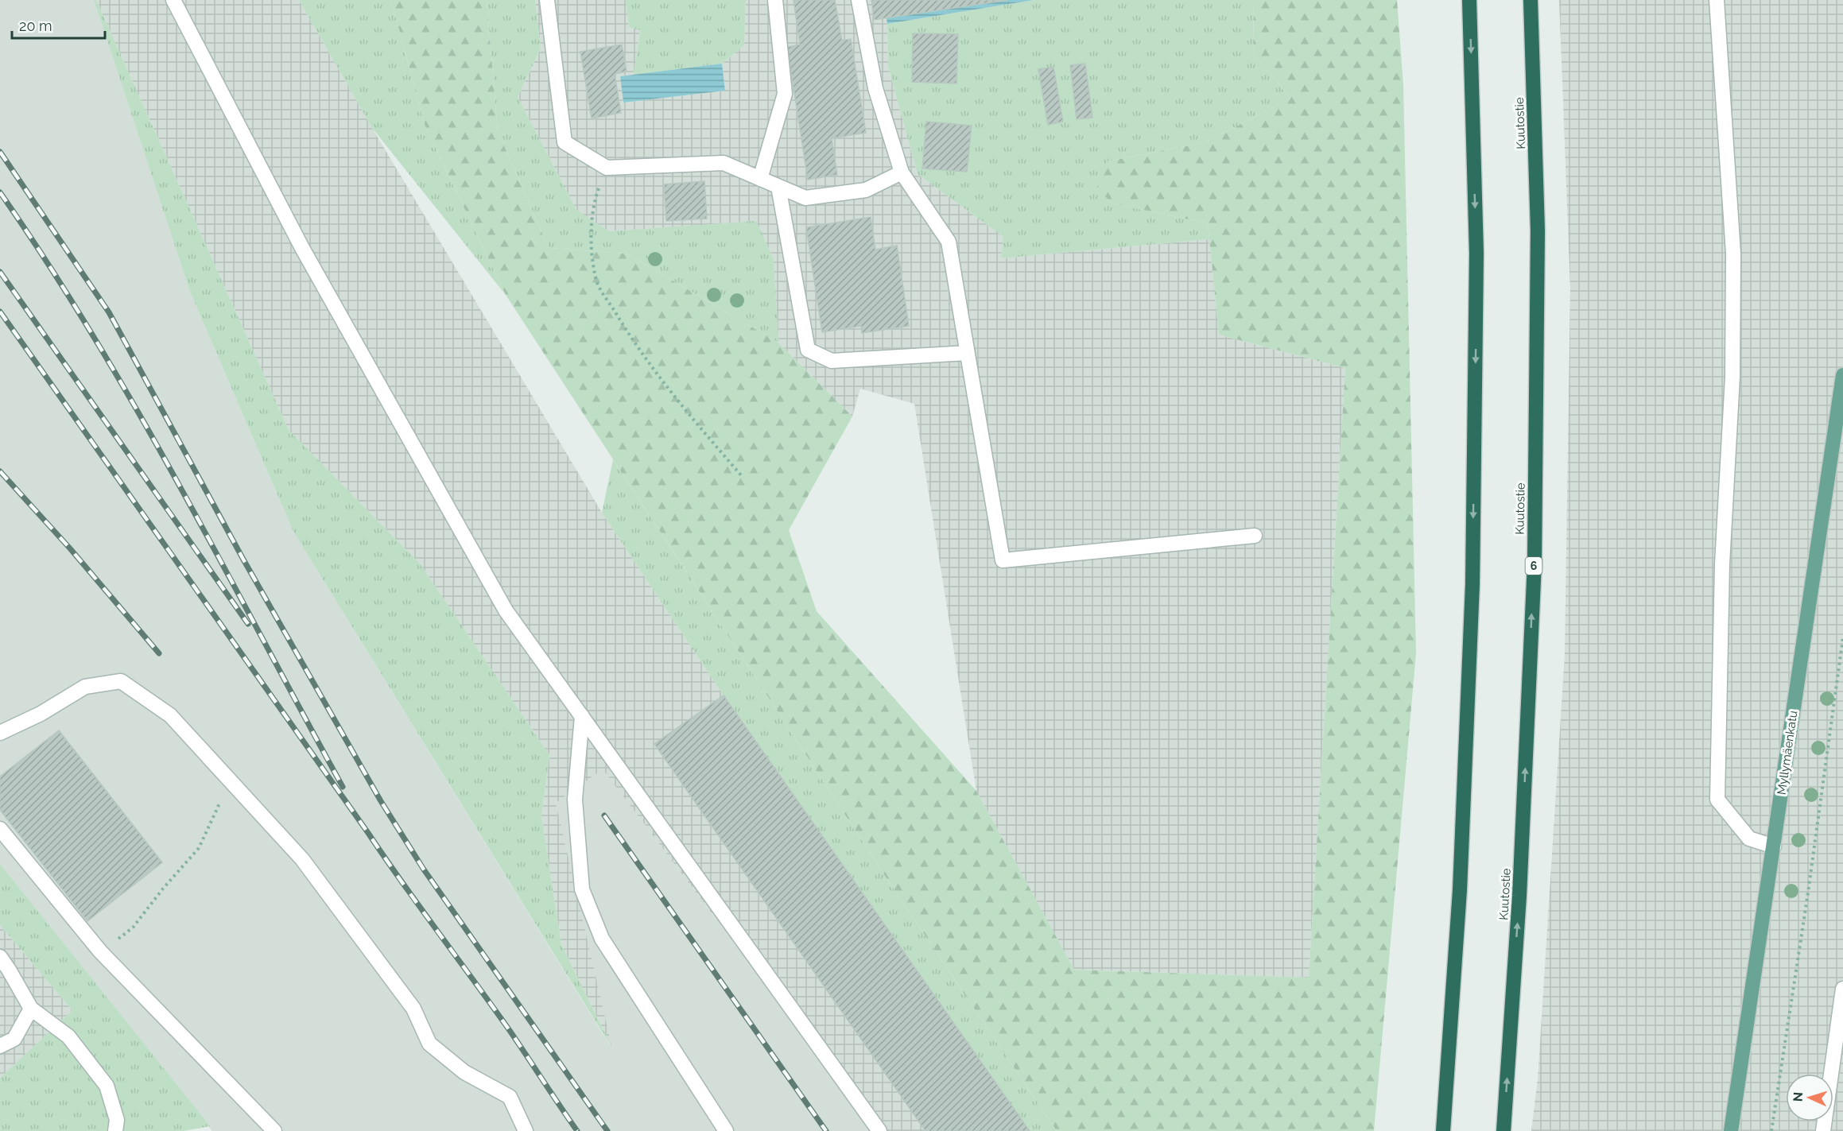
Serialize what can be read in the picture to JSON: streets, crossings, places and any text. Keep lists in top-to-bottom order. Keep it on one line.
{"streets":{"highway":["Kuutostie","6"],"main road":["Myllymäenkatu"]},"scale_bar":"20 m","north":"left"}
